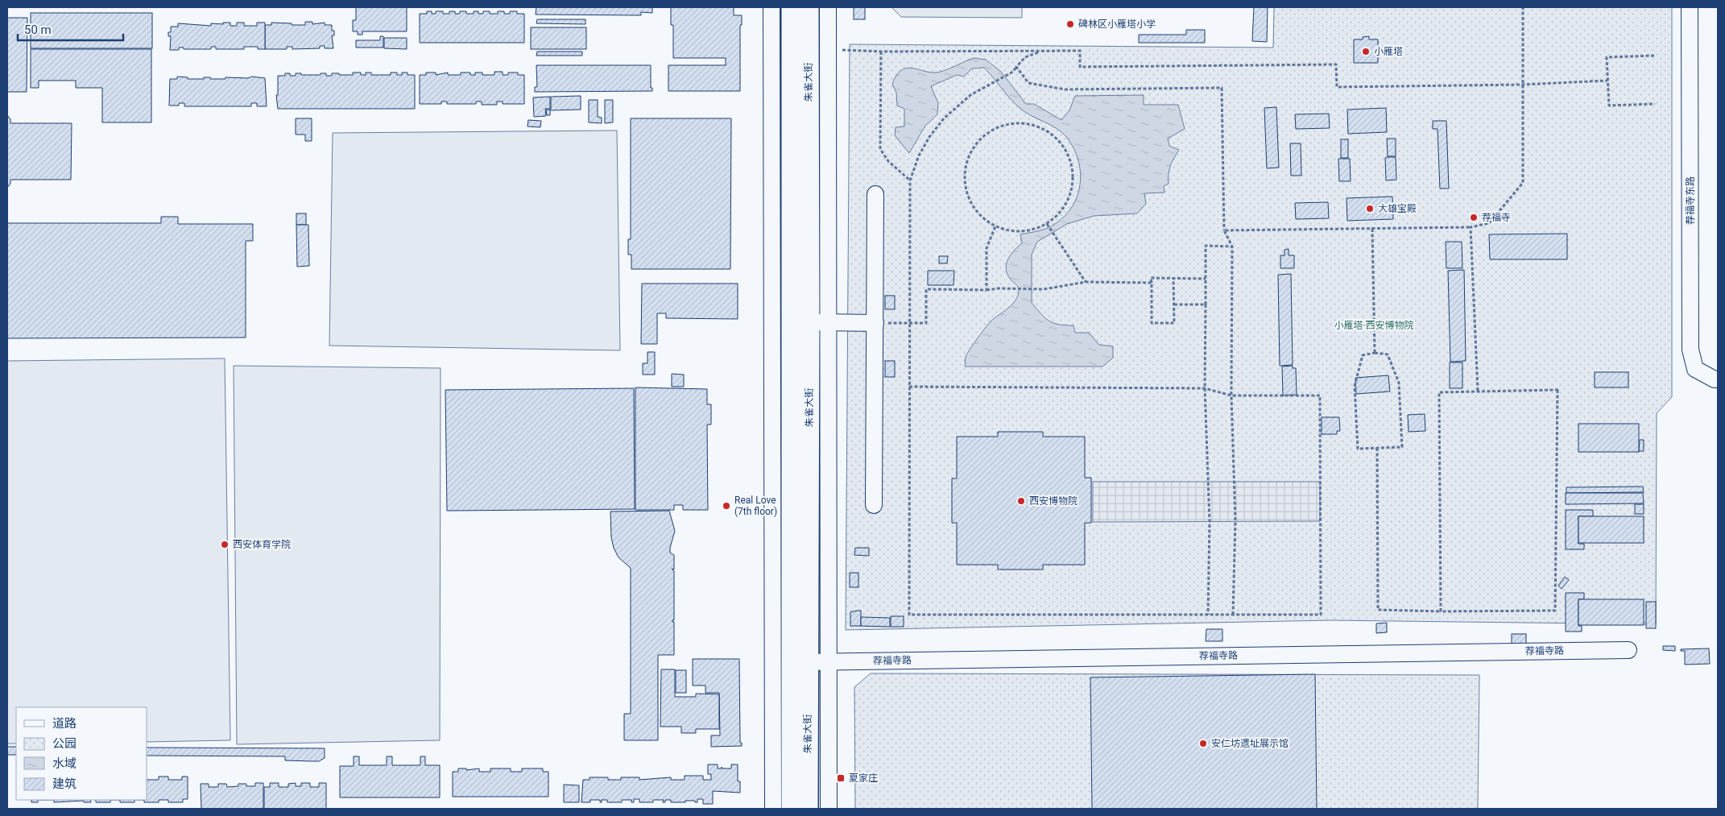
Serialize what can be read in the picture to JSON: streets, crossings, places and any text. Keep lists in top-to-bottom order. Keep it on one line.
{"streets":{"main road":["朱雀大街"],"street":["荐福寺东路","荐福寺路"]},"crossings":[["朱雀大街","荐福寺路"]],"parks":["小雁塔·西安博物院"],"places":{"other":["碑林区小雁塔小学","小雁塔","大雄宝殿","荐福寺","西安博物院","Real Love (7th floor)","西安体育学院","安仁坊遗址展示馆"],"transit":["夏家庄"]},"legend":["道路","公园","水域","建筑"],"scale_bar":"50 m"}
